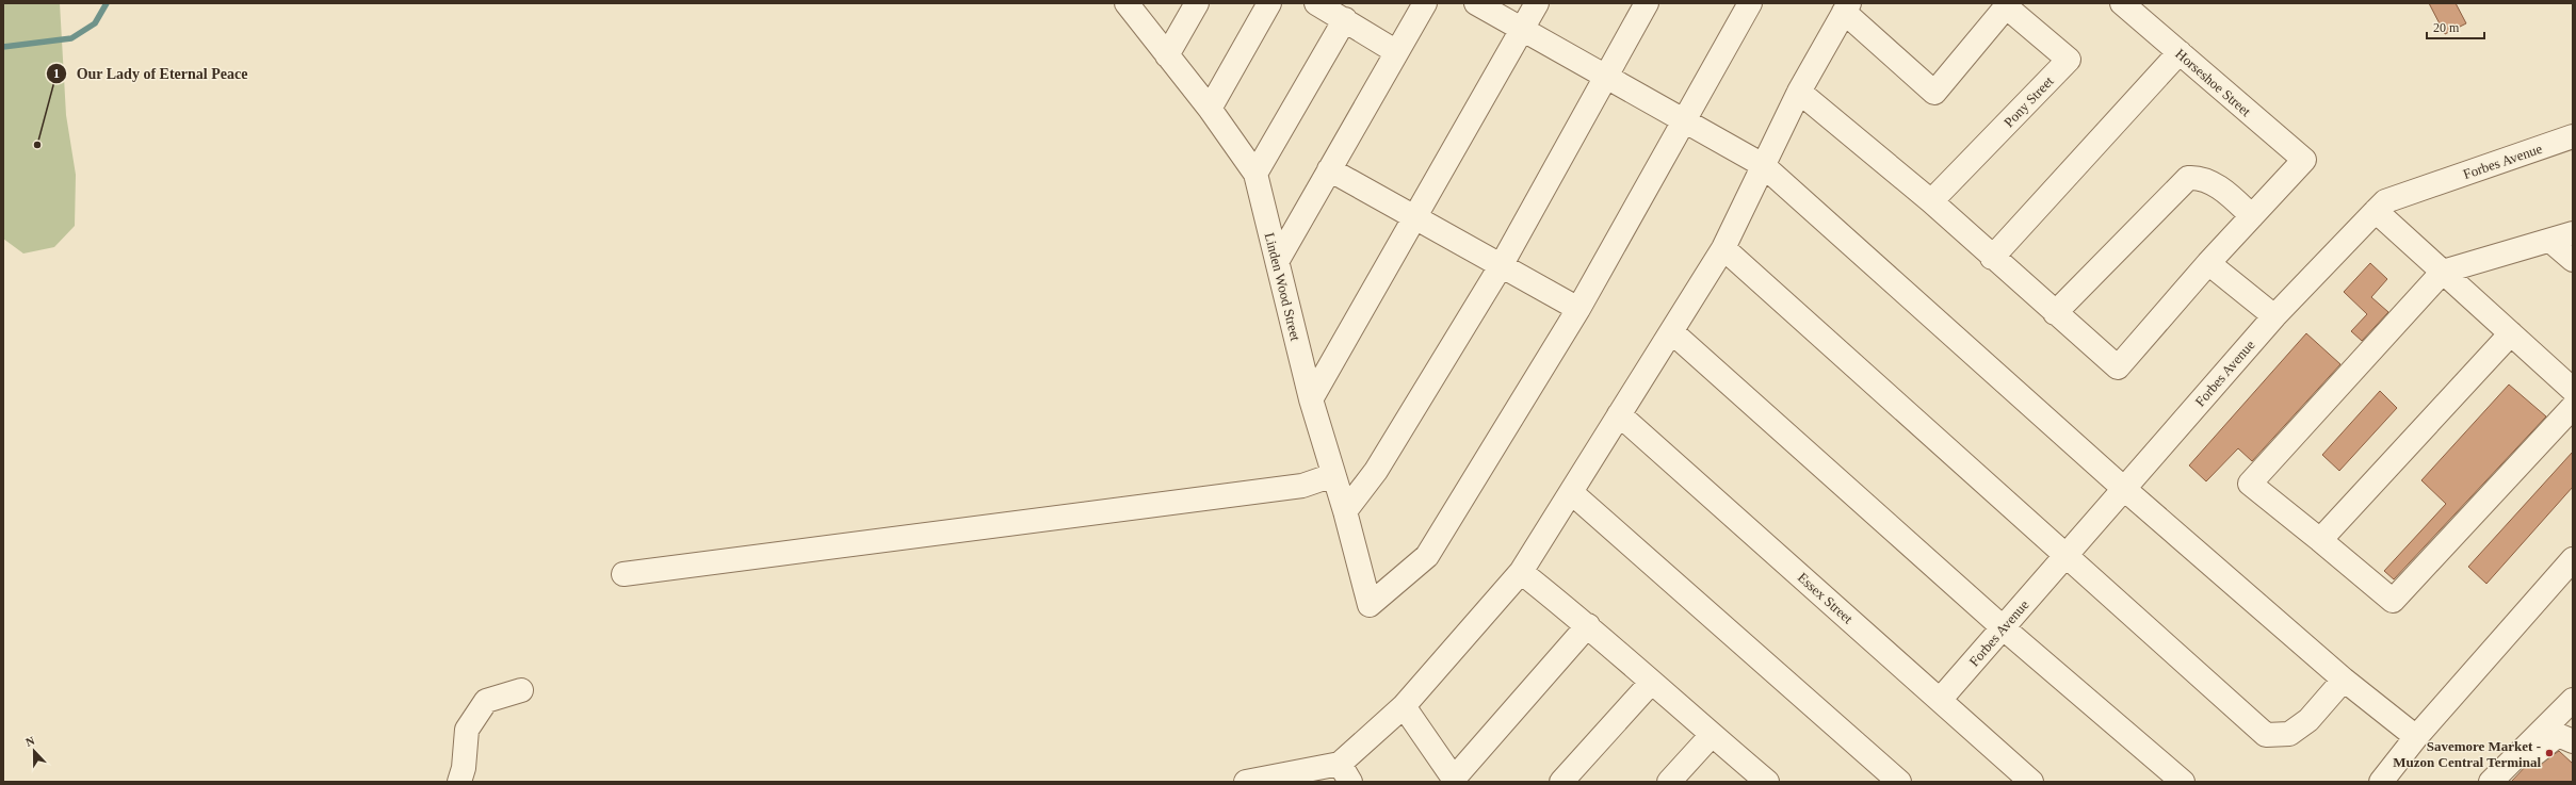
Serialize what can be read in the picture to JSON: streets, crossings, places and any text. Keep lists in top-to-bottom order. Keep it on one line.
{"streets":{"street":["Horseshoe Street","Pony Street","Forbes Avenue","Linden Wood Street","Essex Street"]},"crossings":[["Forbes Avenue","Essex Street"]],"places":["Our Lady of Eternal Peace","Savemore Market - Muzon Central Terminal"],"scale_bar":"20 m","north":"top"}
